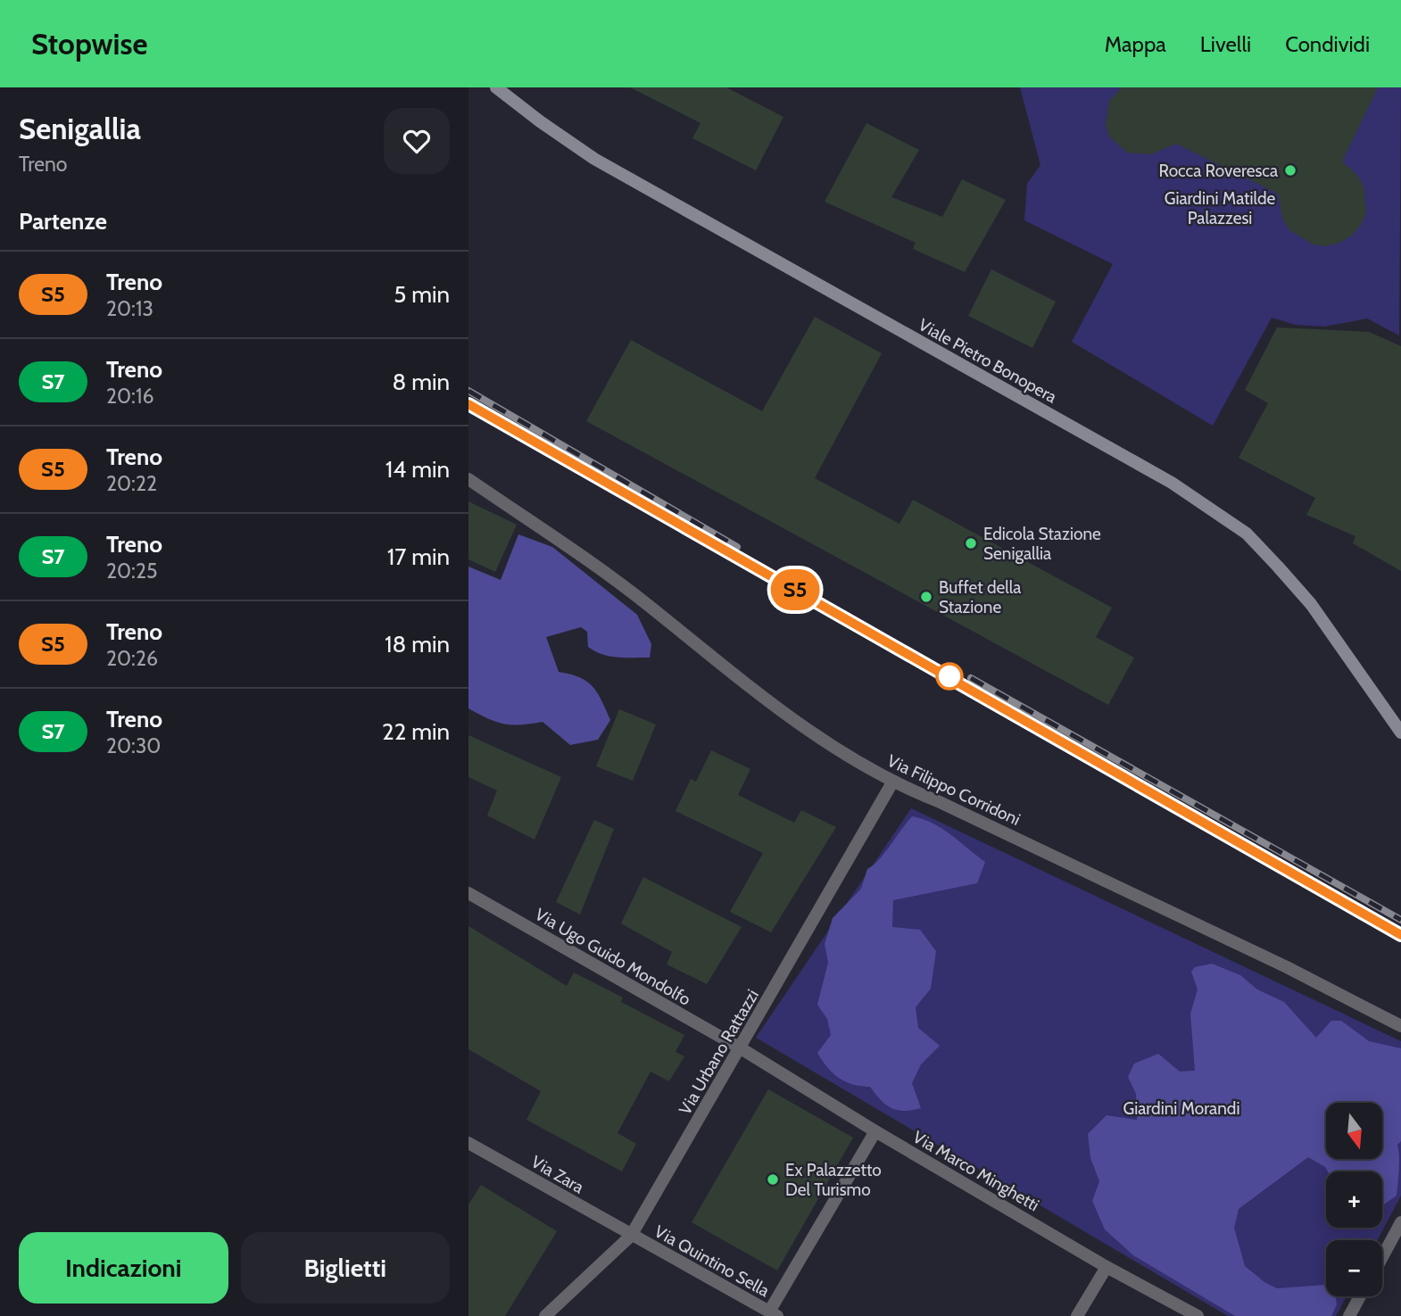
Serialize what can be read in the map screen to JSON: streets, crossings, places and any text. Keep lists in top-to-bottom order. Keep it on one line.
{"streets":{"main road":["Viale Pietro Bonopera"],"street":["Via Filippo Corridoni","Via Ugo Guido Mondolfo","Via Urbano Rattazzi","Via Marco Minghetti","Via Zara","Via Quintino Sella"]},"crossings":[["Via Filippo Corridoni","Via Urbano Rattazzi"],["Via Ugo Guido Mondolfo","Via Urbano Rattazzi"],["Via Ugo Guido Mondolfo","Via Marco Minghetti"],["Via Urbano Rattazzi","Via Marco Minghetti"],["Via Urbano Rattazzi","Via Zara"],["Via Urbano Rattazzi","Via Quintino Sella"],["Via Zara","Via Quintino Sella"]],"parks":["Giardini Matilde Palazzesi","Giardini Morandi"],"places":["Rocca Roveresca","Edicola Stazione Senigallia","Buffet della Stazione","Ex Palazzetto Del Turismo"],"north":"bottom","page":{"header":"Stopwise","nav":["Mappa","Livelli","Condividi"],"heading":[["Senigallia","Treno"],"Partenze"],"on_map":"S5","list":[{"mark":"S5","name":"Treno","note":"20:13","value":"5 min"},{"mark":"S7","name":"Treno","note":"20:16","value":"8 min"},{"mark":"S5","name":"Treno","note":"20:22","value":"14 min"},{"mark":"S7","name":"Treno","note":"20:25","value":"17 min"},{"mark":"S5","name":"Treno","note":"20:26","value":"18 min"},{"mark":"S7","name":"Treno","note":"20:30","value":"22 min"}],"map_buttons":["+","−"],"buttons":["Indicazioni","Biglietti"]}}
